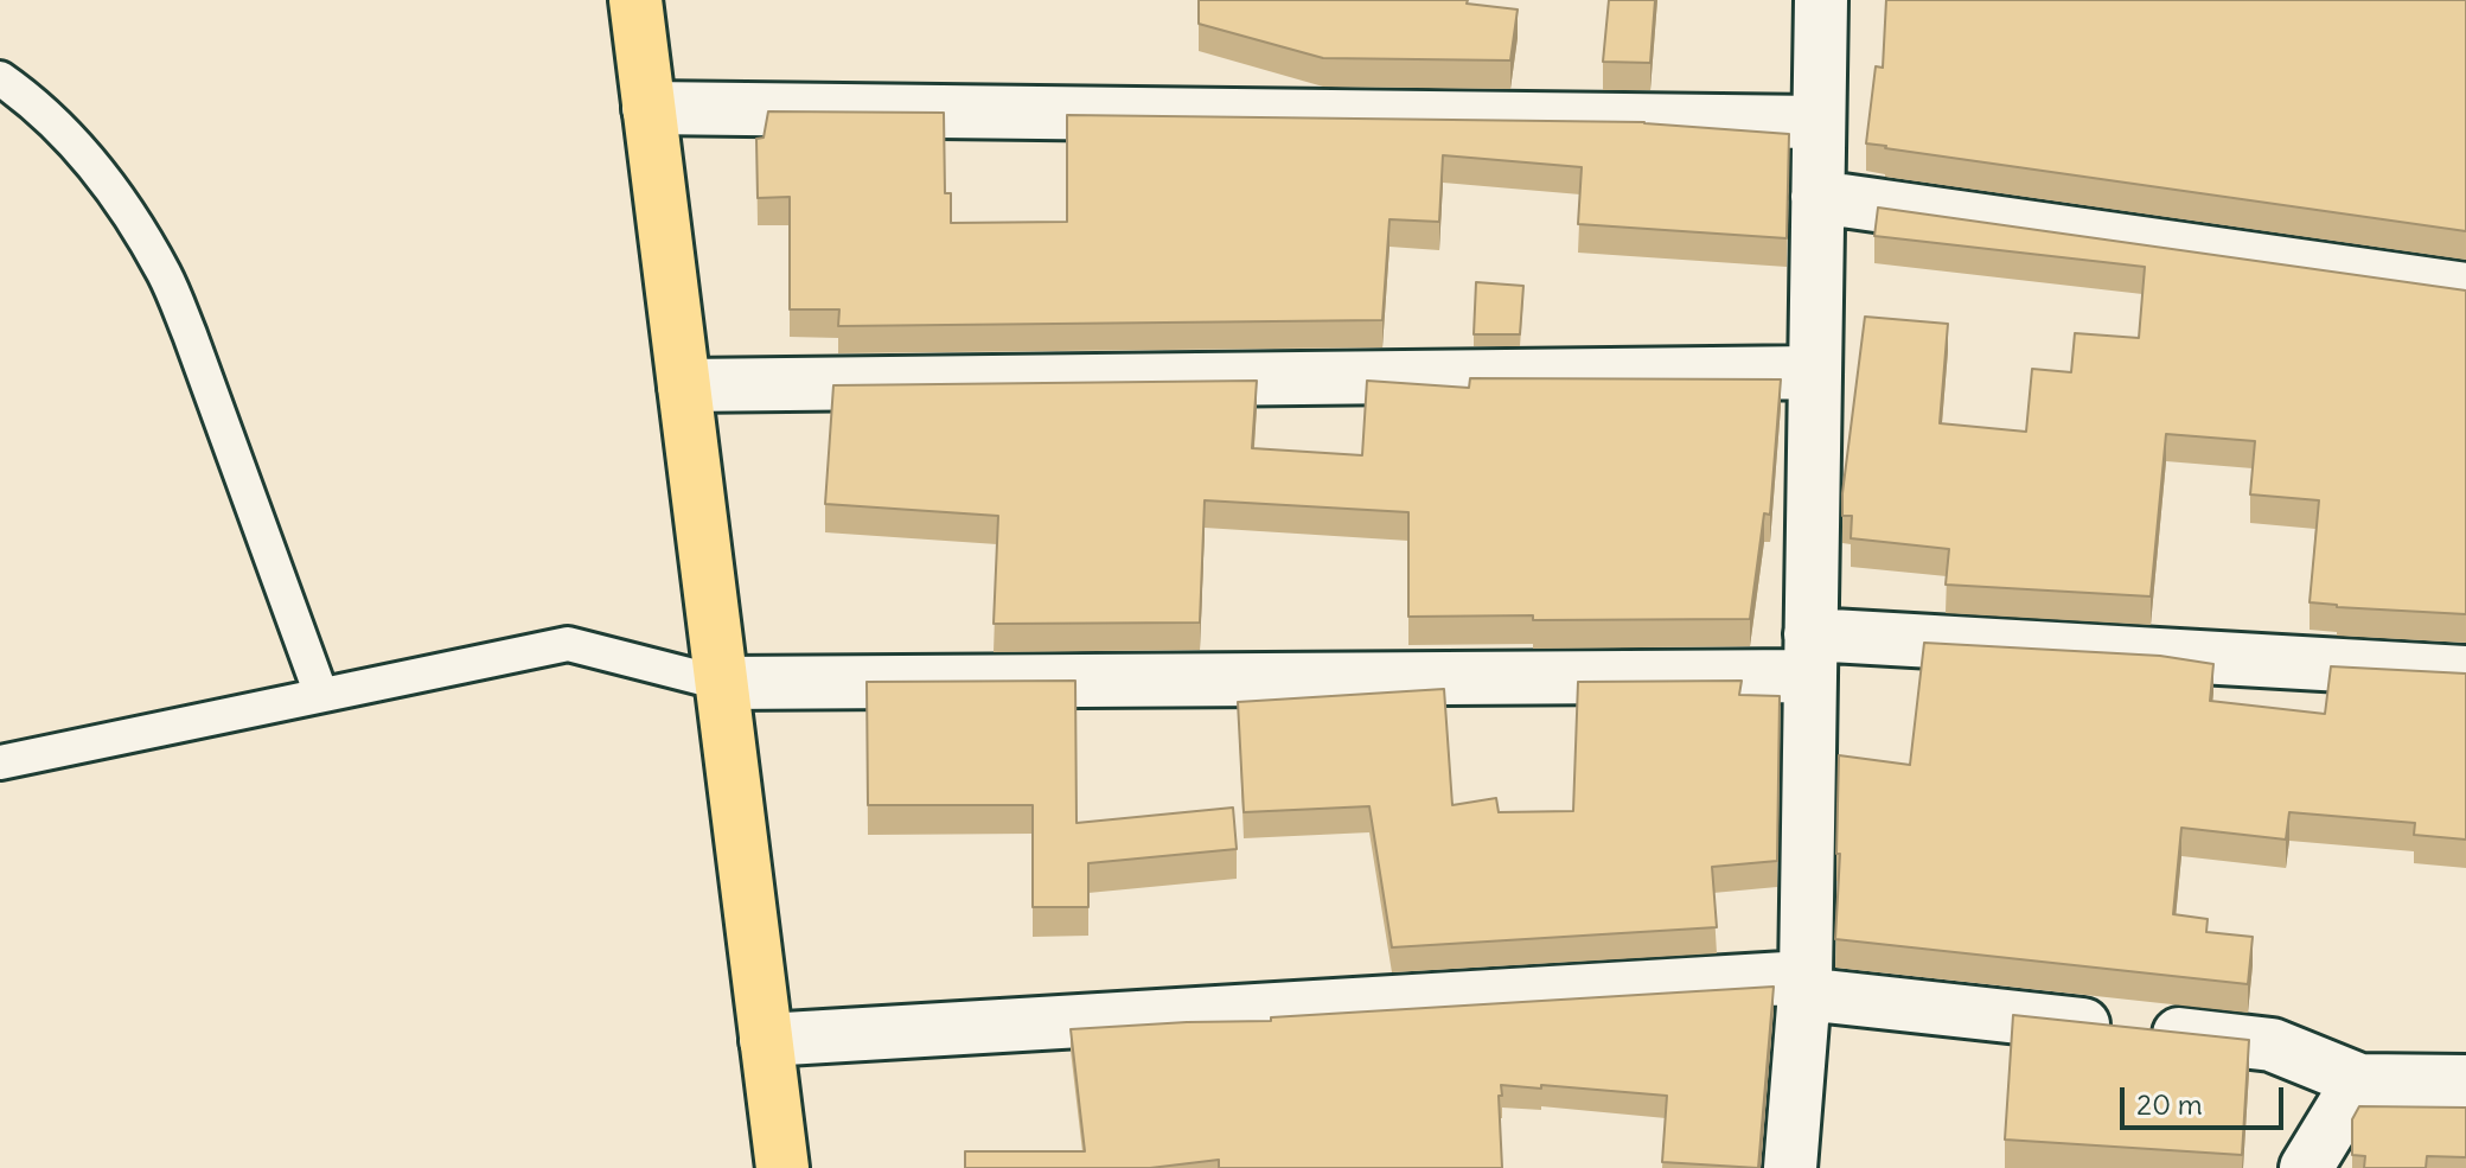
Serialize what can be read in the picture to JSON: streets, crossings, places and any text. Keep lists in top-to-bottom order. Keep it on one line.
{"scale_bar":"20 m"}
